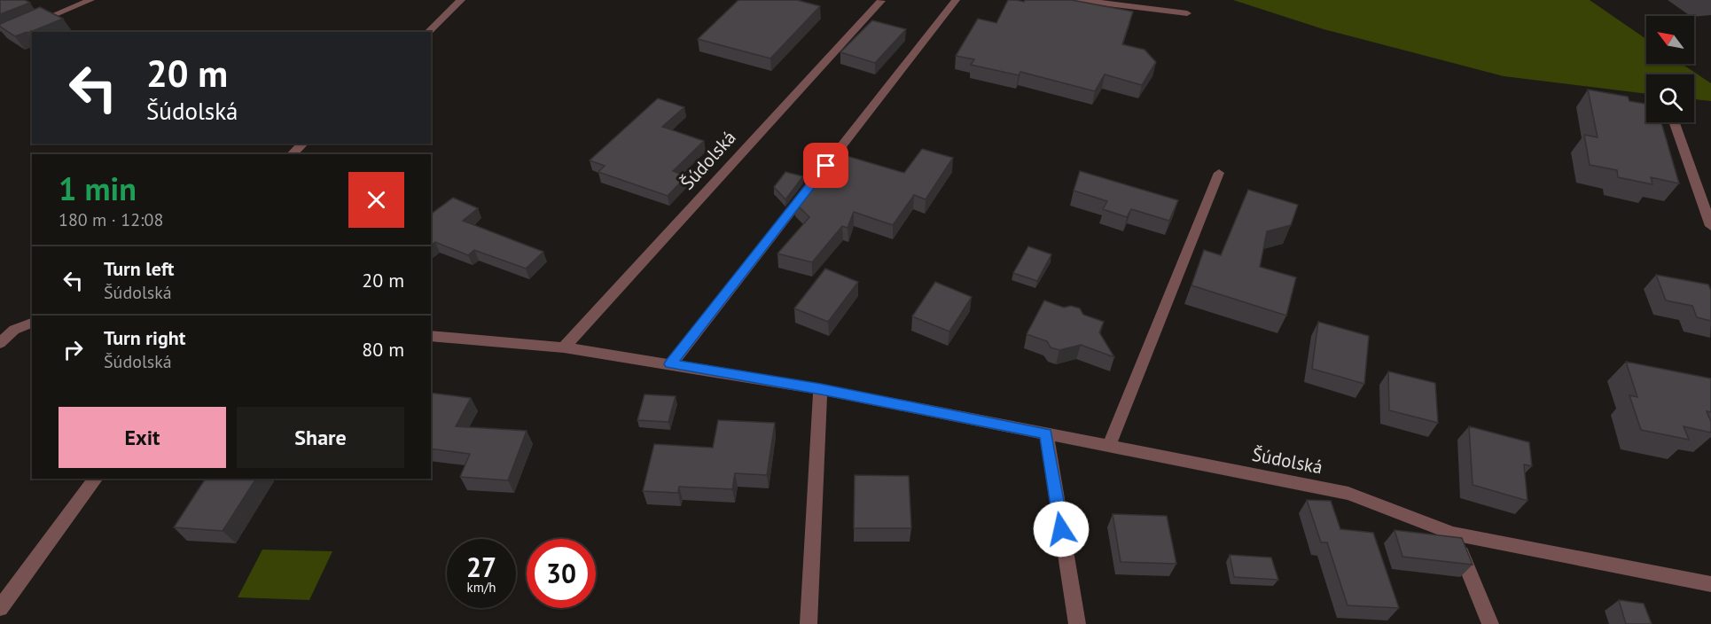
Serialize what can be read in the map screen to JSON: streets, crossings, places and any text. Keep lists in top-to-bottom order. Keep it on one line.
{"streets":{"street":["Šúdolská"]},"north":"top left","page":{"turn":["20 m","Šúdolská"],"heading":["1 min","180 m · 12:08"],"list":[{"name":"Turn left","note":"Šúdolská","value":"20 m"},{"name":"Turn right","note":"Šúdolská","value":"80 m"}],"buttons":["Exit","Share"],"speed":"27 km/h","limit":"30"}}
